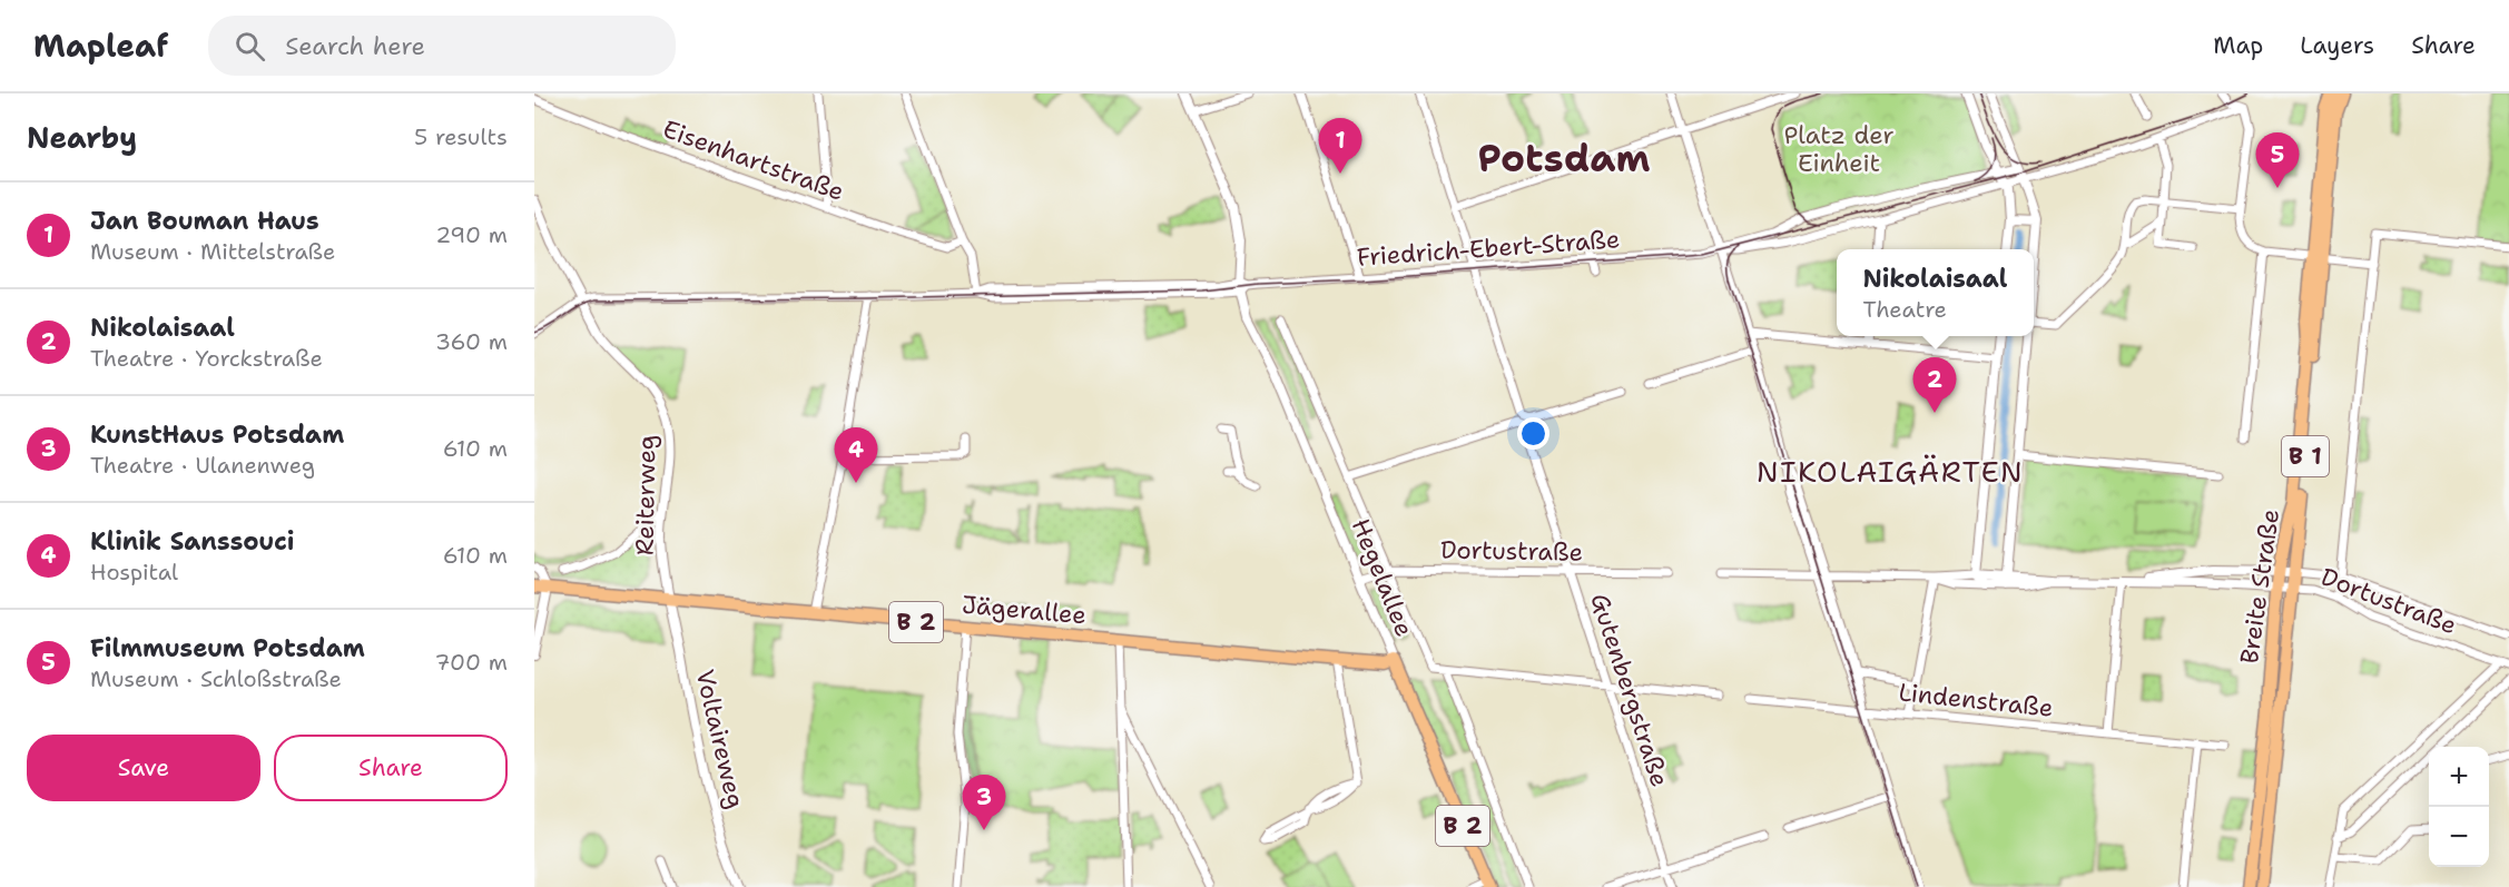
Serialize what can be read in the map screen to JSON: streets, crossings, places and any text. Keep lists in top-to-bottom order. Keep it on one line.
{"streets":{"main road":["B 1","Hegelallee","Breite Straße","Jägerallee","B 2"],"street":["Eisenhartstraße","Friedrich-Ebert-Straße","Reiterweg","Dortustraße","Gutenbergstraße","Lindenstraße","Voltaireweg"]},"crossings":[["Friedrich-Ebert-Straße","Reiterweg"],["Friedrich-Ebert-Straße","Hegelallee"],["Reiterweg","Jägerallee"],["Reiterweg","Voltaireweg"],["Dortustraße","Hegelallee"],["Dortustraße","Breite Straße"],["Dortustraße","Gutenbergstraße"],["Hegelallee","Jägerallee"],["Hegelallee","Gutenbergstraße"],["Jägerallee","B 2"],["Jägerallee","Voltaireweg"]],"districts":["Potsdam","NIKOLAIGÄRTEN"],"parks":["Platz der Einheit"],"page":{"header":"Mapleaf","search":"Search here","nav":["Map","Layers","Share"],"heading":["Nearby","5 results"],"pins":["1","5","2","4","3"],"list":[{"mark":"1","name":"Jan Bouman Haus","note":"Museum · Mittelstraße","value":"290 m"},{"mark":"2","name":"Nikolaisaal","note":"Theatre · Yorckstraße","value":"360 m"},{"mark":"3","name":"KunstHaus Potsdam","note":"Theatre · Ulanenweg","value":"610 m"},{"mark":"4","name":"Klinik Sanssouci","note":"Hospital","value":"610 m"},{"mark":"5","name":"Filmmuseum Potsdam","note":"Museum · Schloßstraße","value":"700 m"}],"popup":["Nikolaisaal","Theatre"],"buttons":["Save","Share"],"map_buttons":["+","−"]}}
